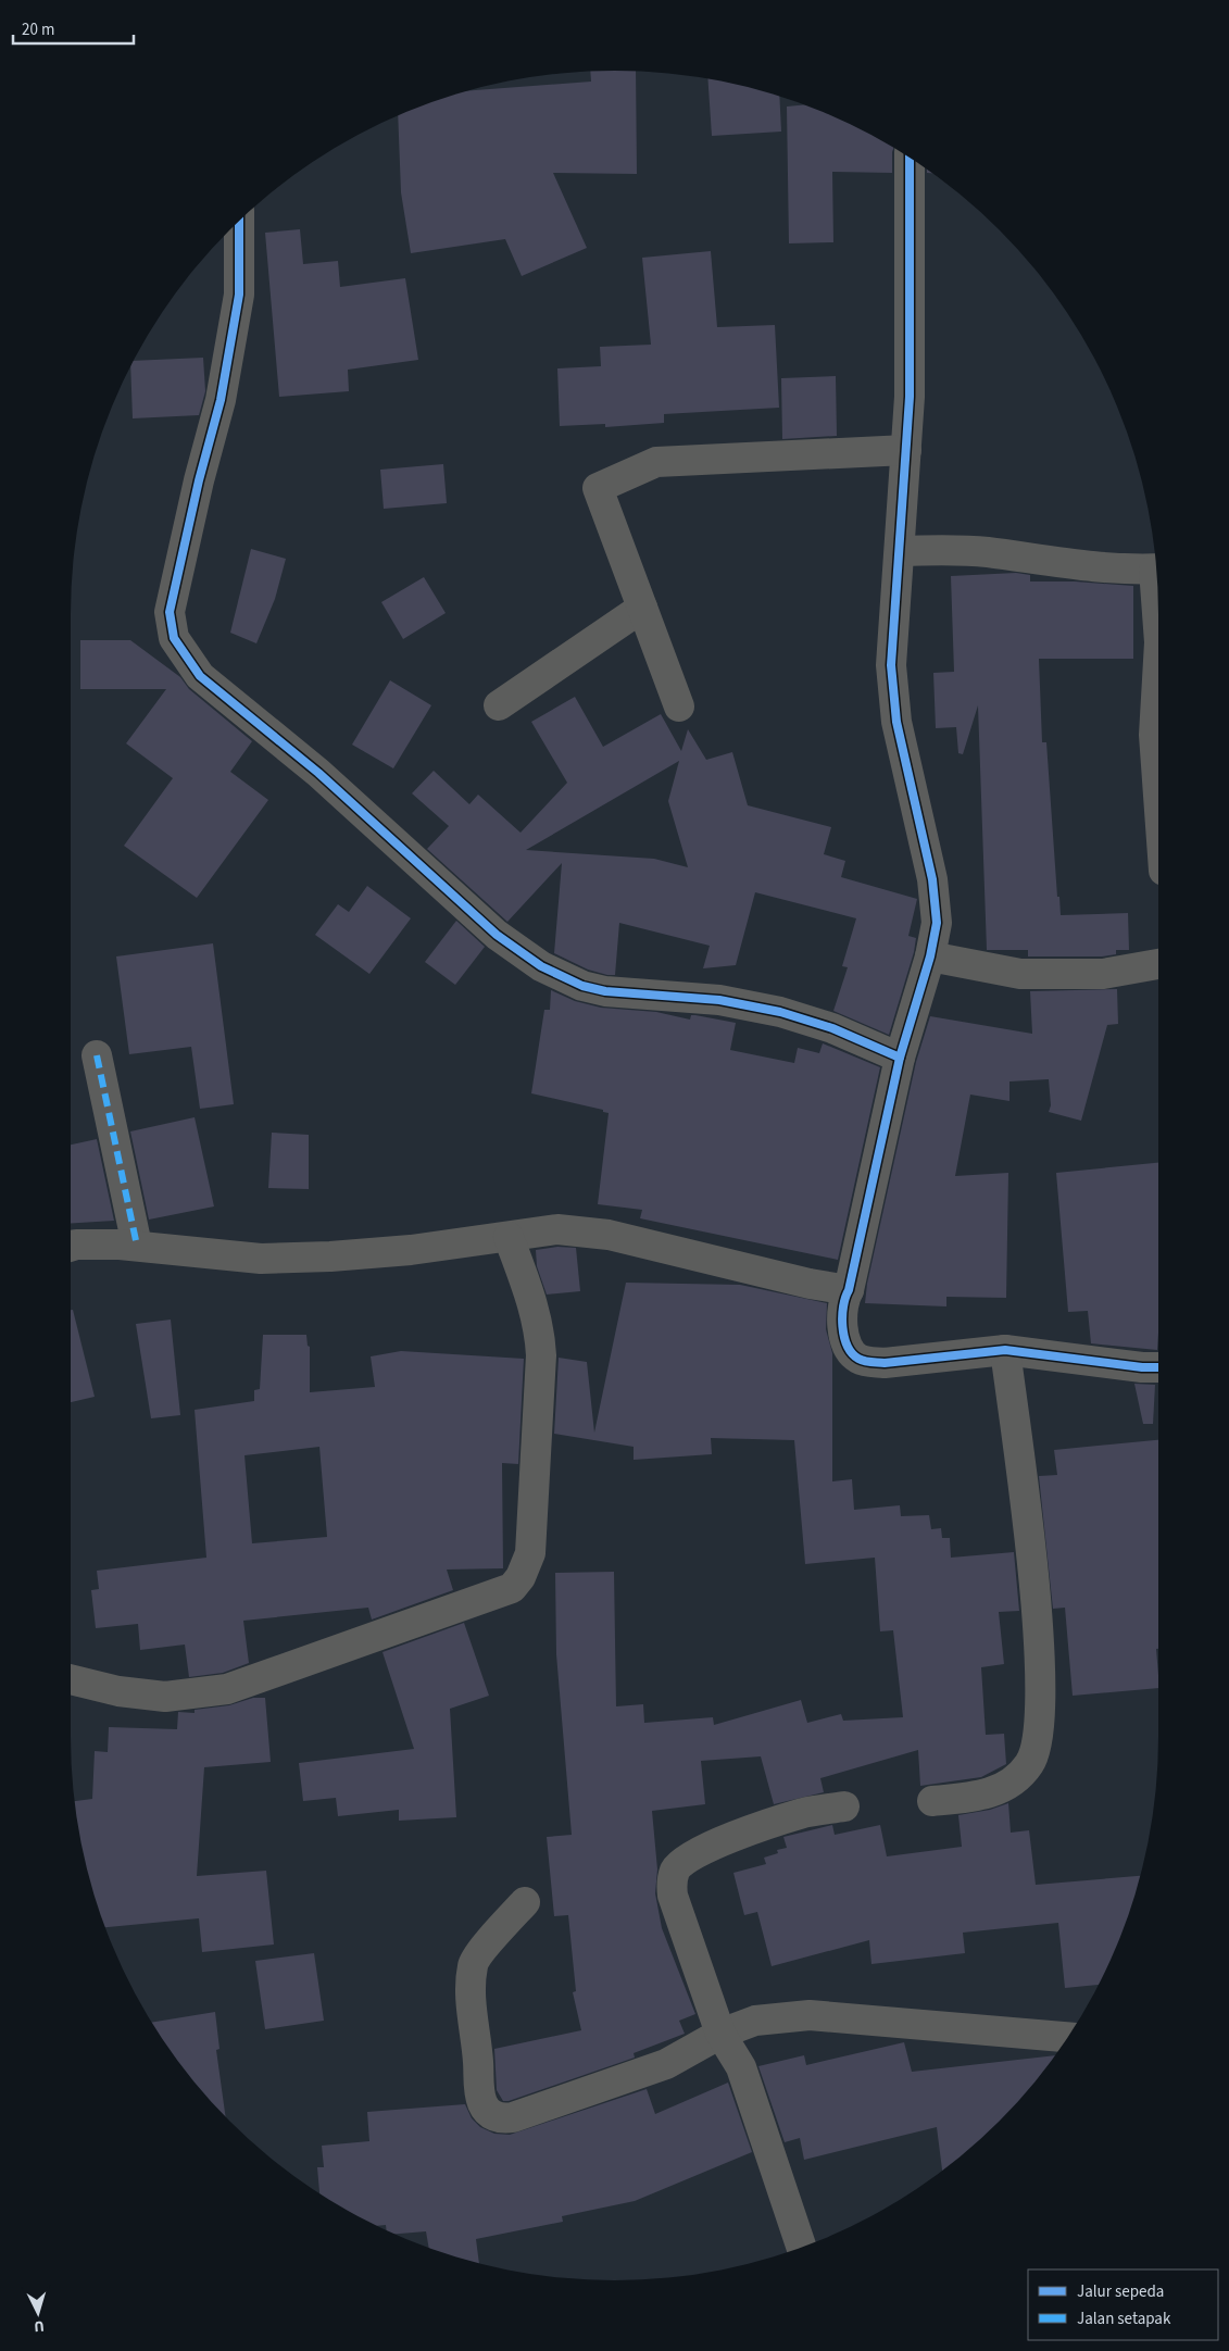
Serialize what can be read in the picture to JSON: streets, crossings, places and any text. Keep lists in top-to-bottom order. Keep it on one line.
{"legend":["Jalur sepeda","Jalan setapak"],"scale_bar":"20 m","north":"bottom"}
